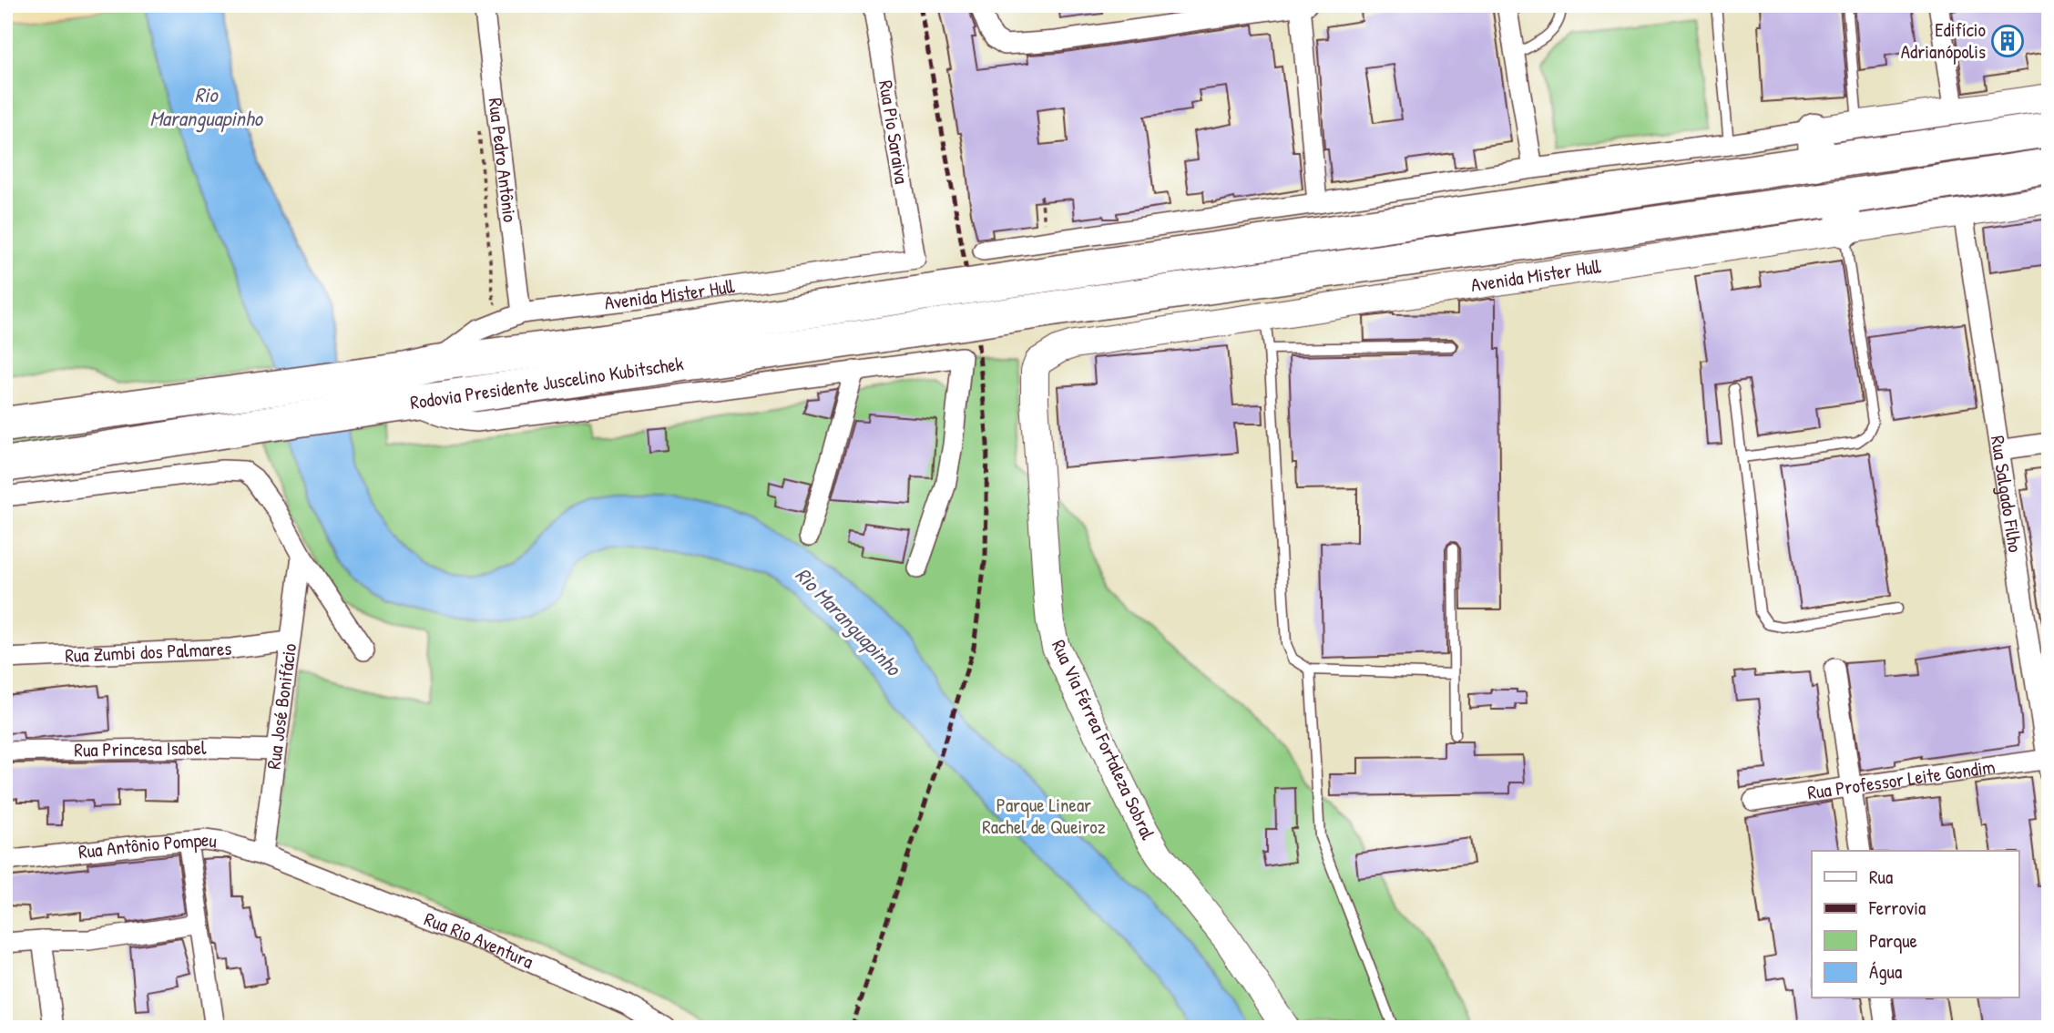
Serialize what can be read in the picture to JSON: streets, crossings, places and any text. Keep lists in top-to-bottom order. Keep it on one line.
{"streets":{"highway":["Avenida Mister Hull","Rodovia Presidente Juscelino Kubitschek"],"main road":["Rua Via Férrea Fortaleza Sobral"],"street":["Rua Pio Saraiva","Rua Pedro Antônio","Rua Salgado Filho","Rua Zumbi dos Palmares","Rua José Bonifácio","Rua Princesa Isabel","Rua Professor Leite Gondim","Rua Antônio Pompeu","Rua Rio Aventura"]},"crossings":[["Rua Pio Saraiva","Avenida Mister Hull"],["Rua Pedro Antônio","Avenida Mister Hull"],["Avenida Mister Hull","Rodovia Presidente Juscelino Kubitschek"],["Avenida Mister Hull","Rua Salgado Filho"],["Avenida Mister Hull","Rua Via Férrea Fortaleza Sobral"],["Rua Salgado Filho","Rua Professor Leite Gondim"],["Rua Zumbi dos Palmares","Rua José Bonifácio"],["Rua José Bonifácio","Rua Princesa Isabel"],["Rua José Bonifácio","Rua Antônio Pompeu"],["Rua Antônio Pompeu","Rua Rio Aventura"]],"water":["Rio Maranguapinho"],"parks":["Parque Linear Rachel de Queiroz"],"places":{"building":["Edifício Adrianópolis"]},"legend":["Rua","Ferrovia","Parque","Água"]}
